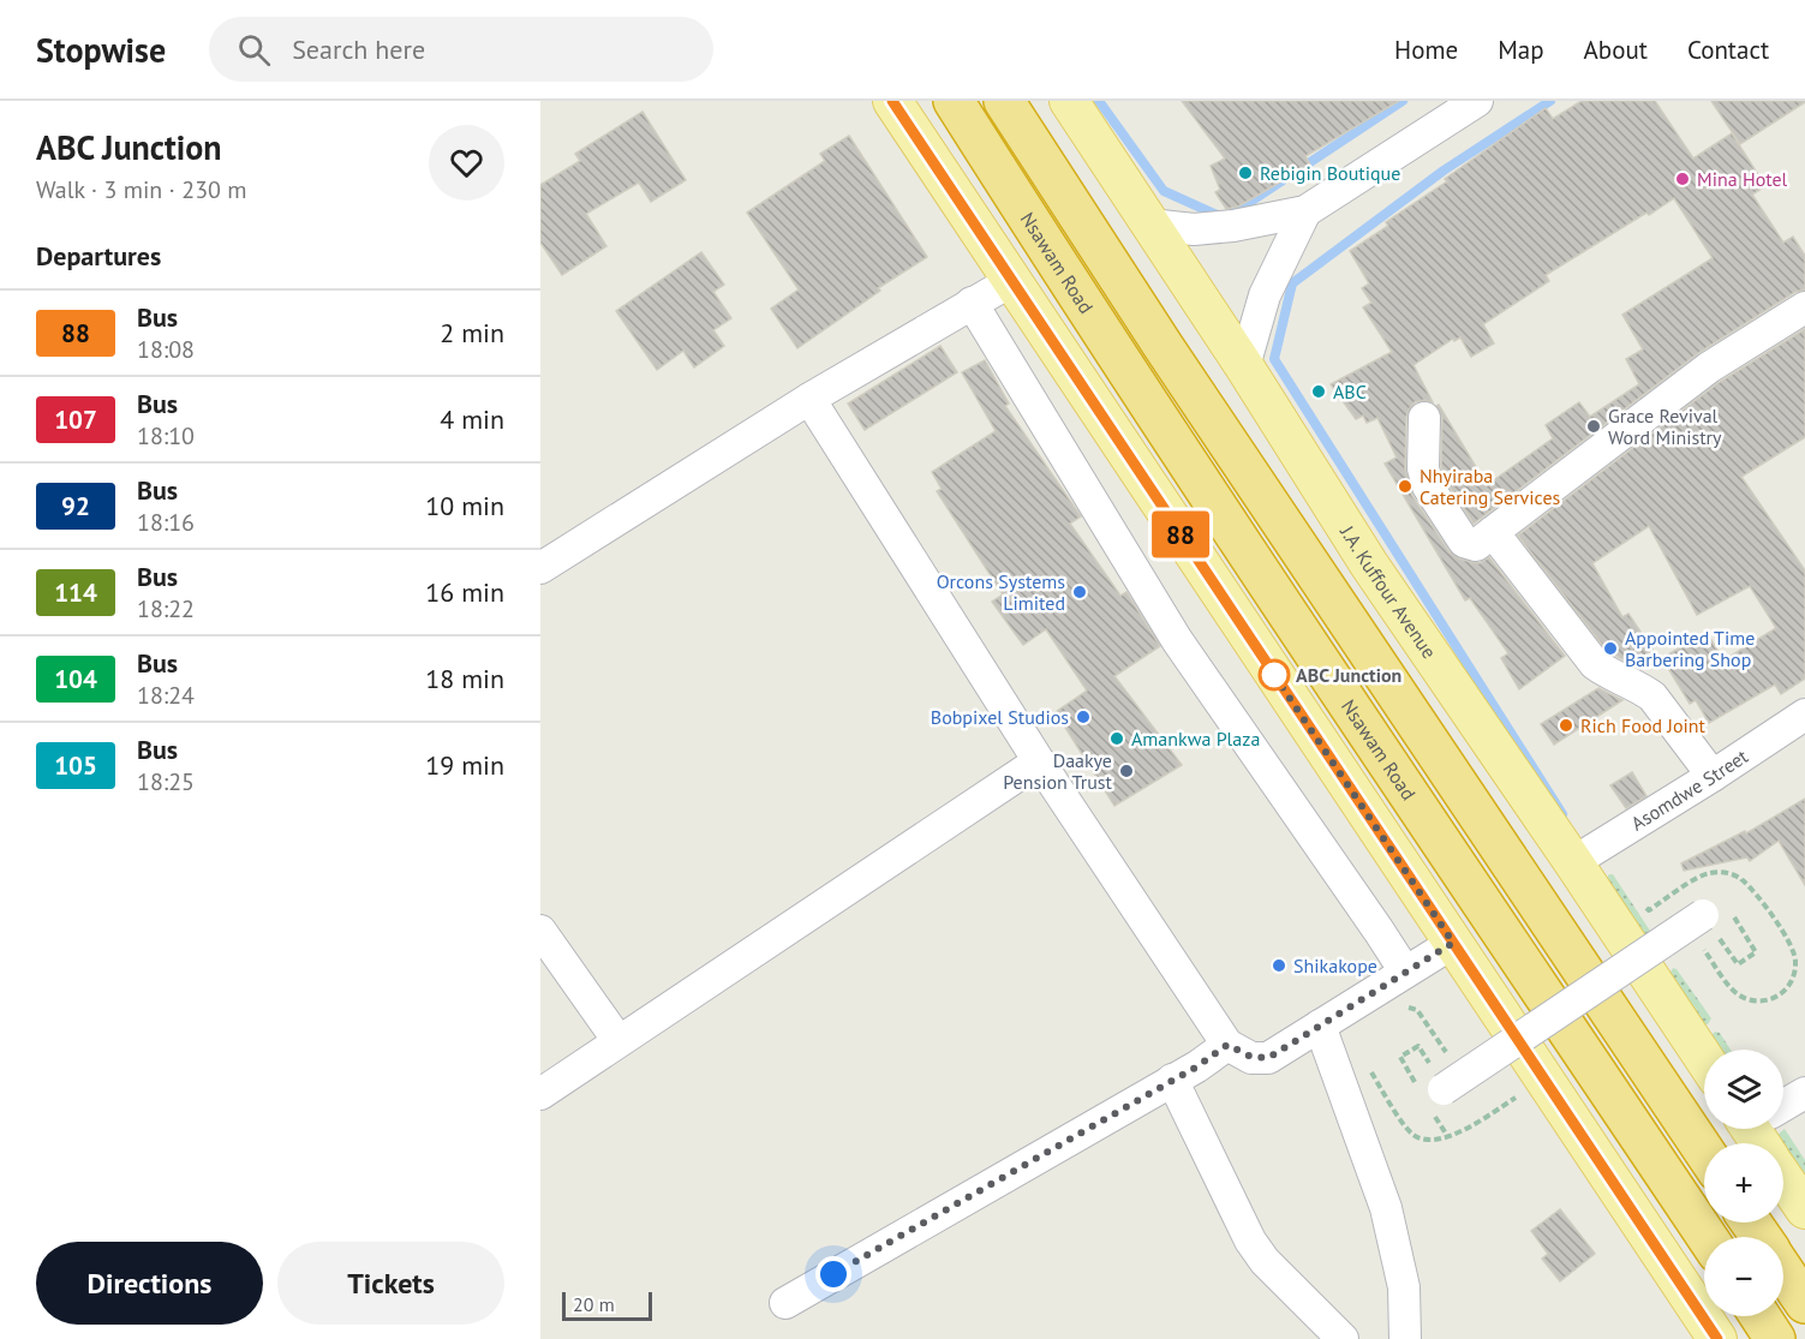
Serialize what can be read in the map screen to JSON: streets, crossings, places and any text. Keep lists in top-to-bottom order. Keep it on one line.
{"streets":{"highway":["Nsawam Road"],"main road":["J.A. Kuffour Avenue"],"street":["Asomdwe Street"]},"crossings":[["J.A. Kuffour Avenue","Asomdwe Street"]],"places":["Rebigin Boutique","Mina Hotel","ABC","Grace Revival Word Ministry","Nhyiraba Catering Services","Orcons Systems Limited","Appointed Time Barbering Shop","ABC Junction","Bobpixel Studios","Rich Food Joint","Amankwa Plaza","Daakye Pension Trust","Shikakope"],"lines":["bus line 88"],"scale_bar":"20 m","page":{"header":"Stopwise","search":"Search here","nav":["Home","Map","About","Contact"],"heading":[["ABC Junction","Walk · 3 min · 230 m"],"Departures"],"on_map":"88","list":[{"mark":"88","name":"Bus","note":"18:08","value":"2 min"},{"mark":"107","name":"Bus","note":"18:10","value":"4 min"},{"mark":"92","name":"Bus","note":"18:16","value":"10 min"},{"mark":"114","name":"Bus","note":"18:22","value":"16 min"},{"mark":"104","name":"Bus","note":"18:24","value":"18 min"},{"mark":"105","name":"Bus","note":"18:25","value":"19 min"}],"map_buttons":["+","−"],"buttons":["Directions","Tickets"],"scale":"20 m"}}
